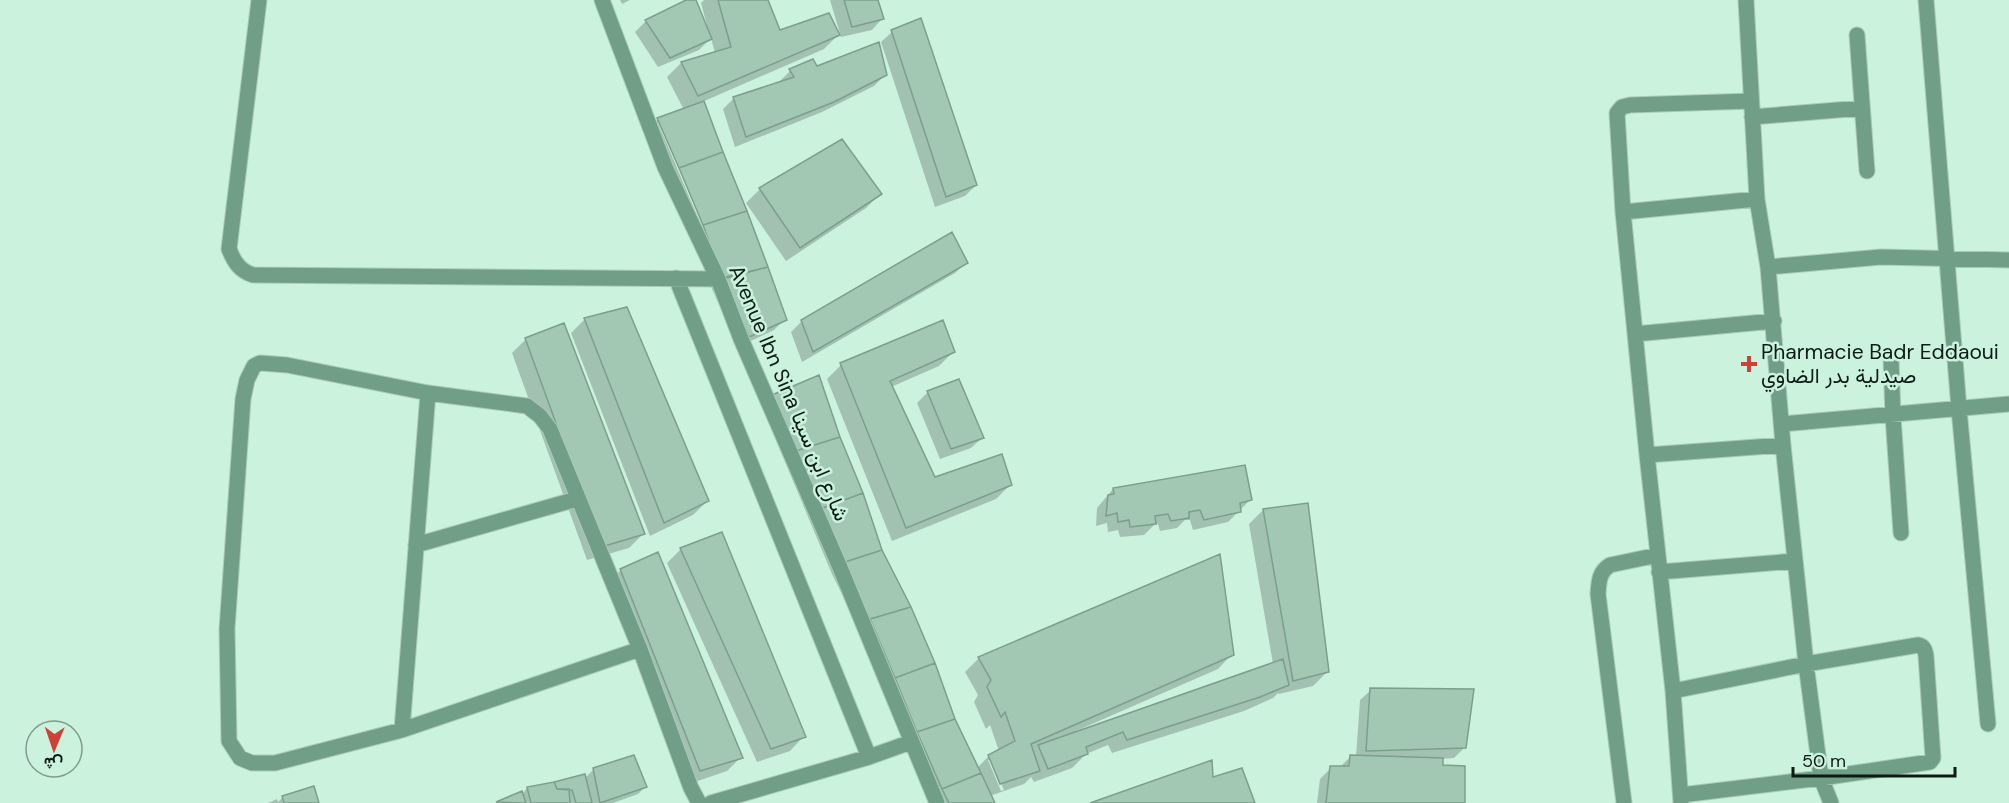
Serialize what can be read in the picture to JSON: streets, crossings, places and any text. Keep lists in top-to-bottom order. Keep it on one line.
{"streets":{"street":["Avenue Ibn Sina شارع ابن سينا"]},"places":{"health":["Pharmacie Badr Eddaoui صيدلية بدر الضاوي"]},"scale_bar":"50 m","north":"bottom"}
